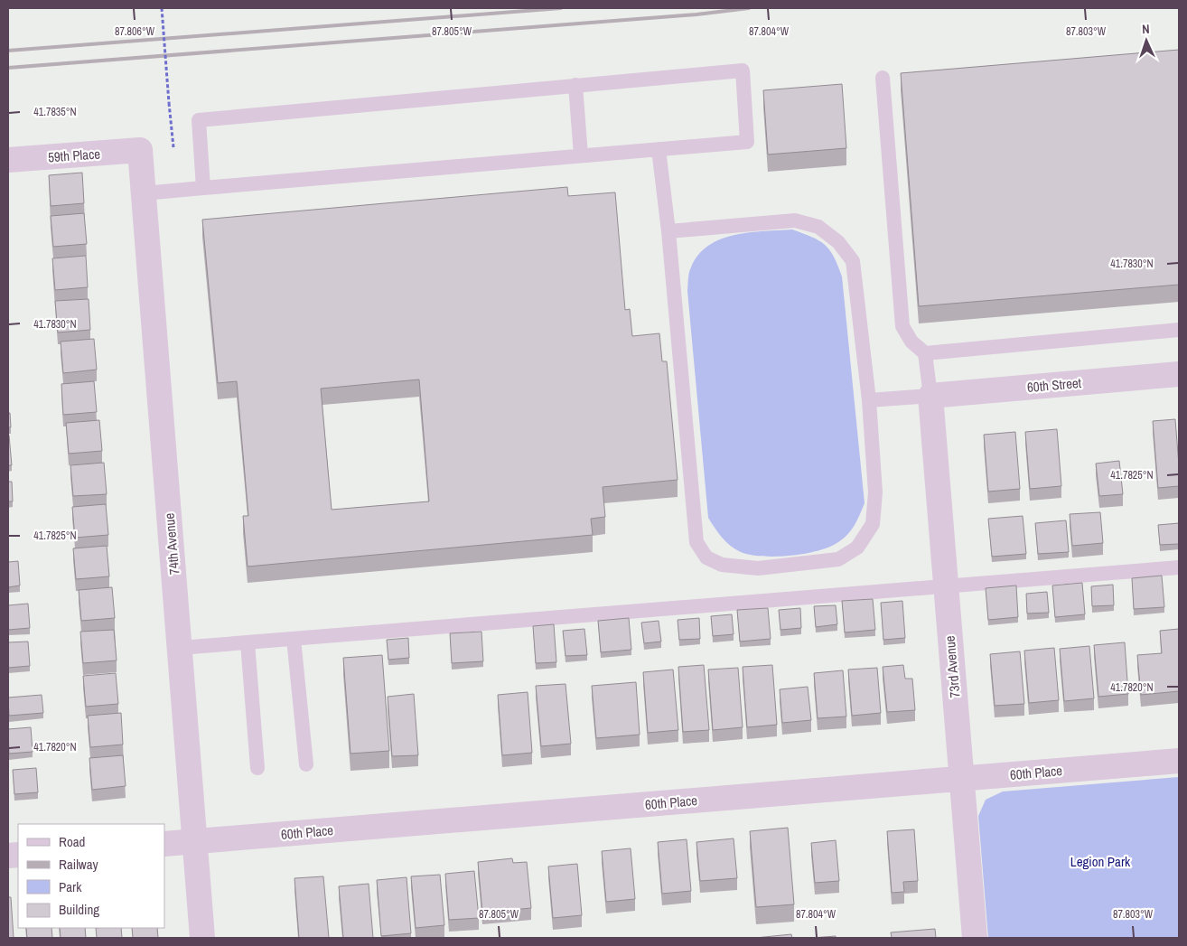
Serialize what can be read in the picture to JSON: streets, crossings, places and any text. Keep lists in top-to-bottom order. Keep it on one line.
{"streets":{"street":["59th Place","60th Street","74th Avenue","73rd Avenue","60th Place"]},"crossings":[["59th Place","74th Avenue"],["60th Street","73rd Avenue"],["74th Avenue","60th Place"],["73rd Avenue","60th Place"]],"parks":["Legion Park"],"legend":["Road","Railway","Park","Building"],"north":"top","coordinates":["87.806°W","87.805°W","87.804°W","87.803°W","41.7835°N","41.7830°N","41.7825°N","41.7820°N"]}
